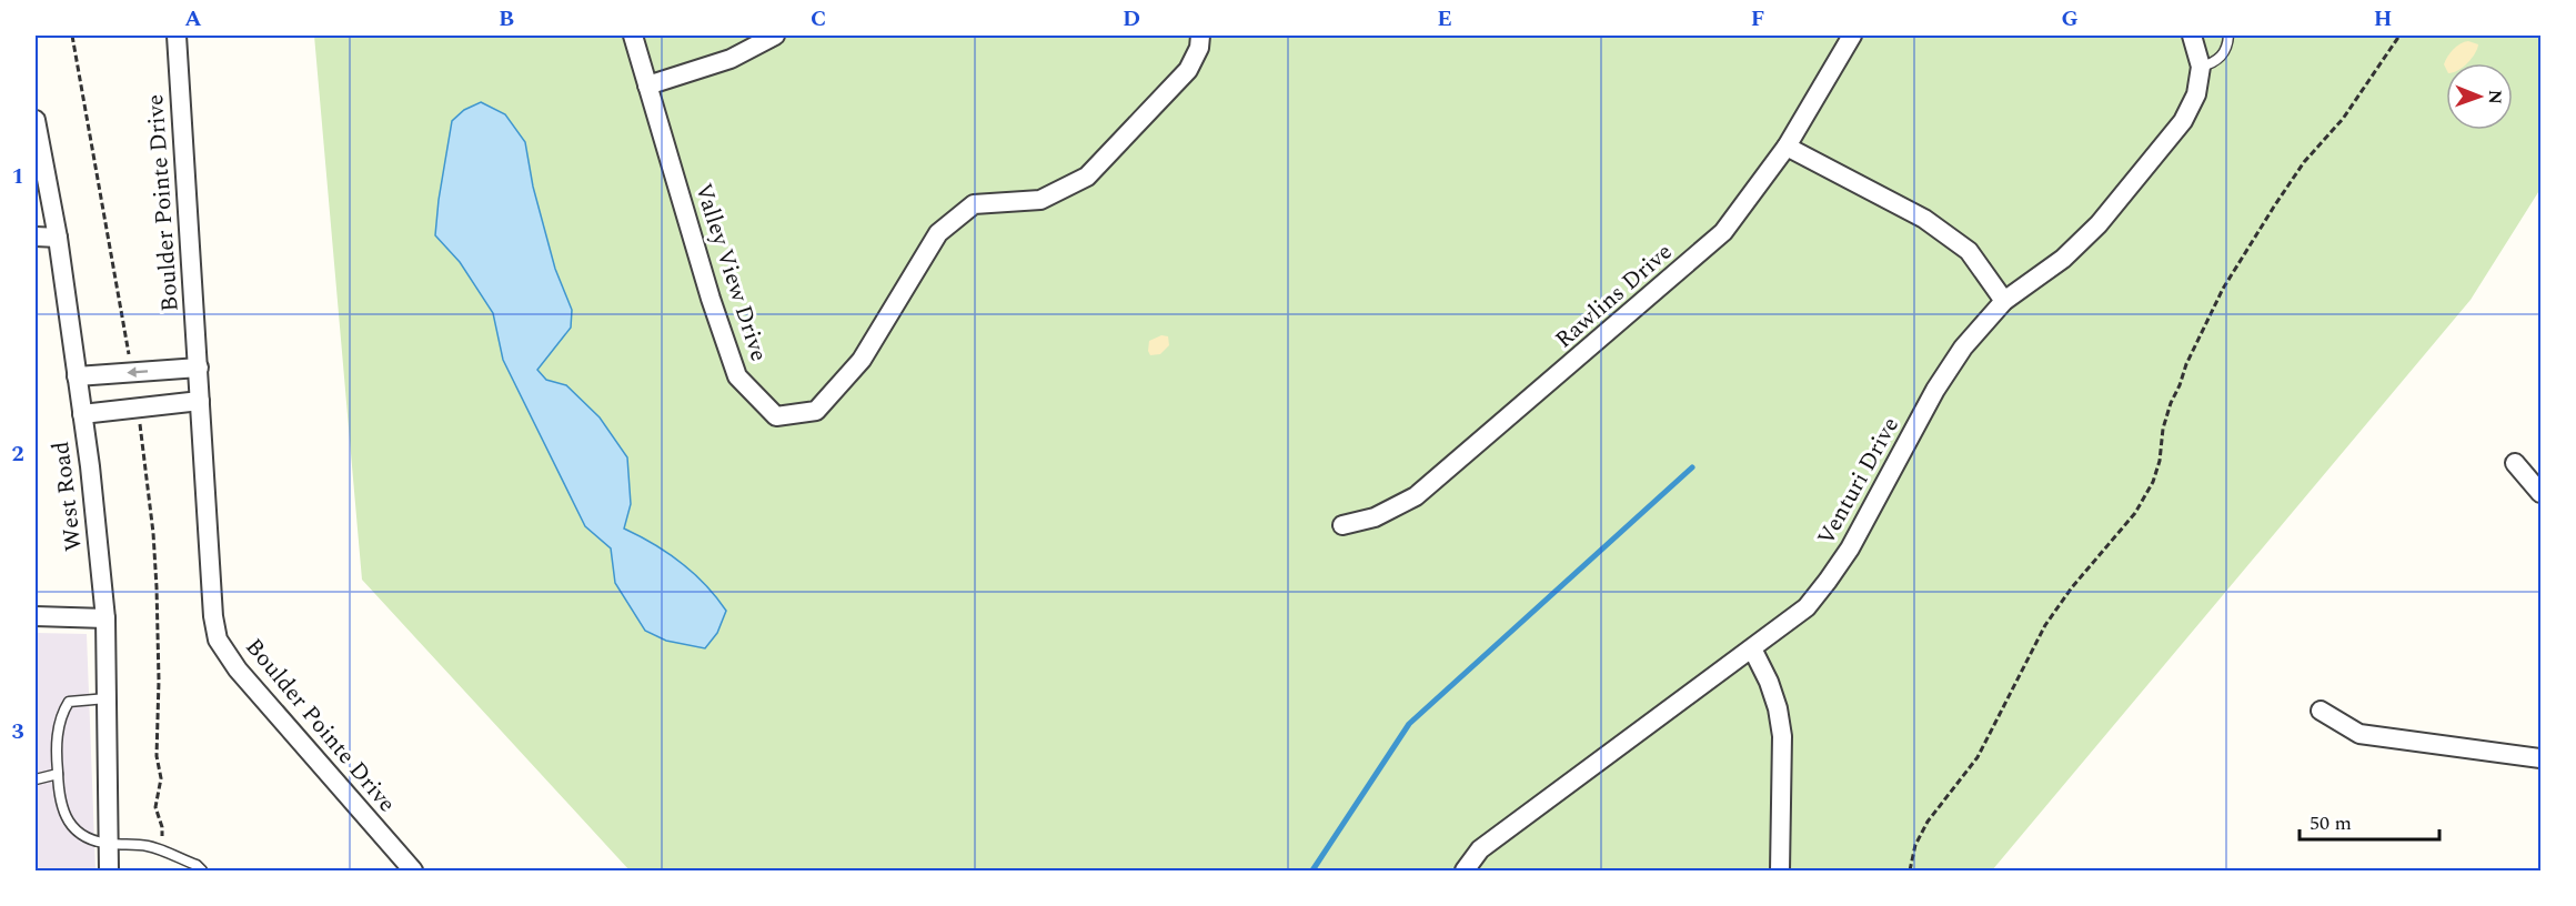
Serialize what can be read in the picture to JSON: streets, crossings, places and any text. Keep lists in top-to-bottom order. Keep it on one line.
{"streets":{"street":["Boulder Pointe Drive","Valley View Drive","Rawlins Drive","Venturi Drive","West Road"]},"scale_bar":"50 m","north":"right","grid":{"columns":["A","B","C","D","E","F","G","H"],"rows":["1","2","3"]}}
